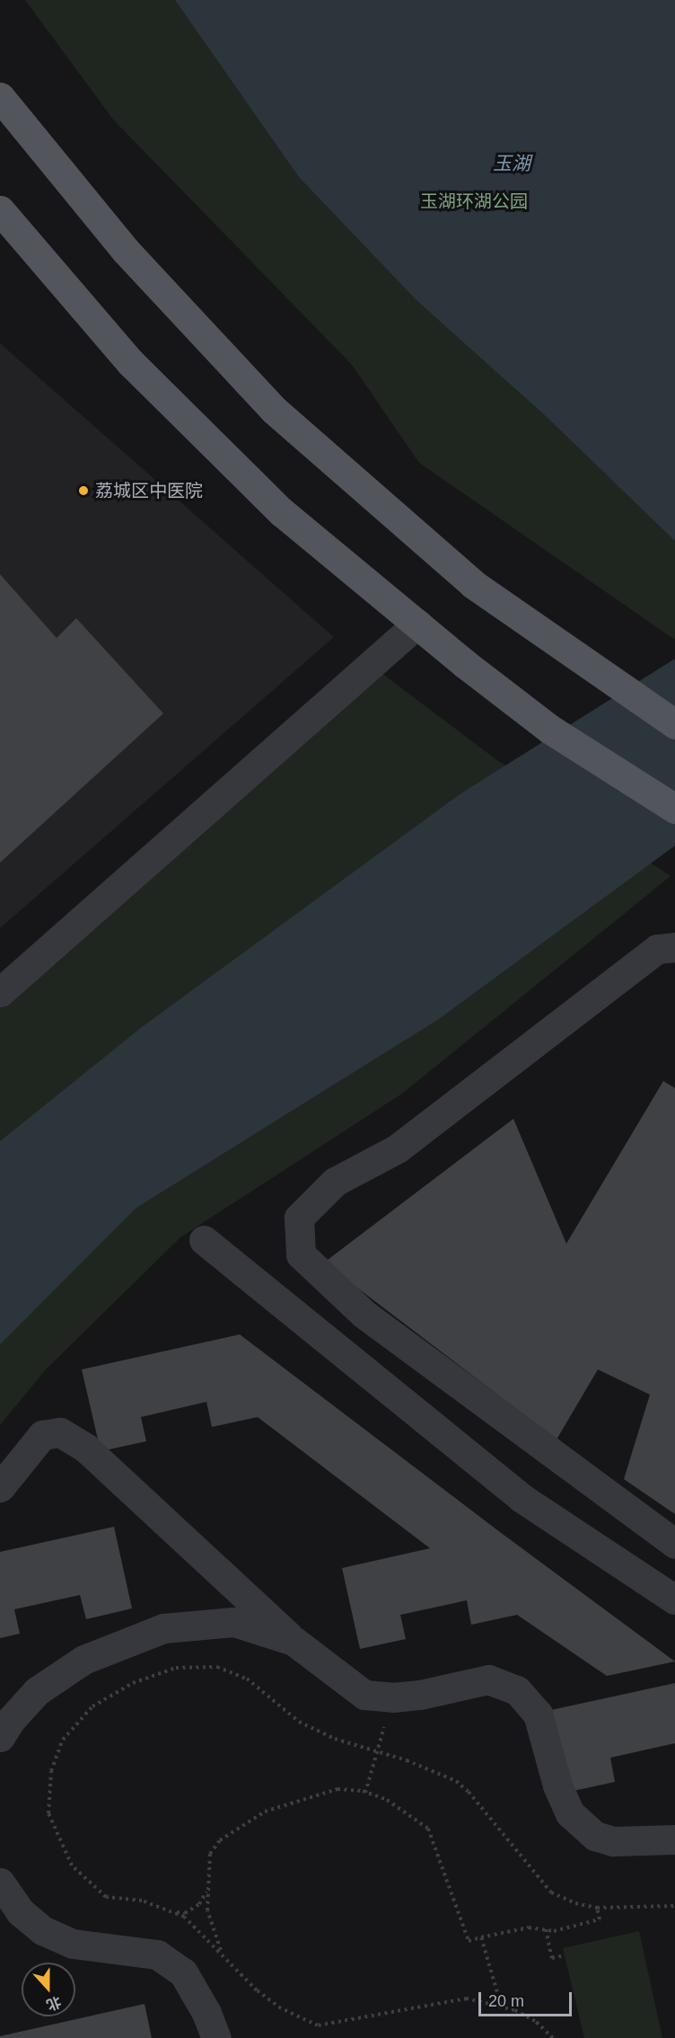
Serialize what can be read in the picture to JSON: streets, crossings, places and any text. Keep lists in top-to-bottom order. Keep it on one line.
{"water":["玉湖"],"parks":["玉湖环湖公园"],"places":["荔城区中医院"],"scale_bar":"20 m","north":"bottom"}
